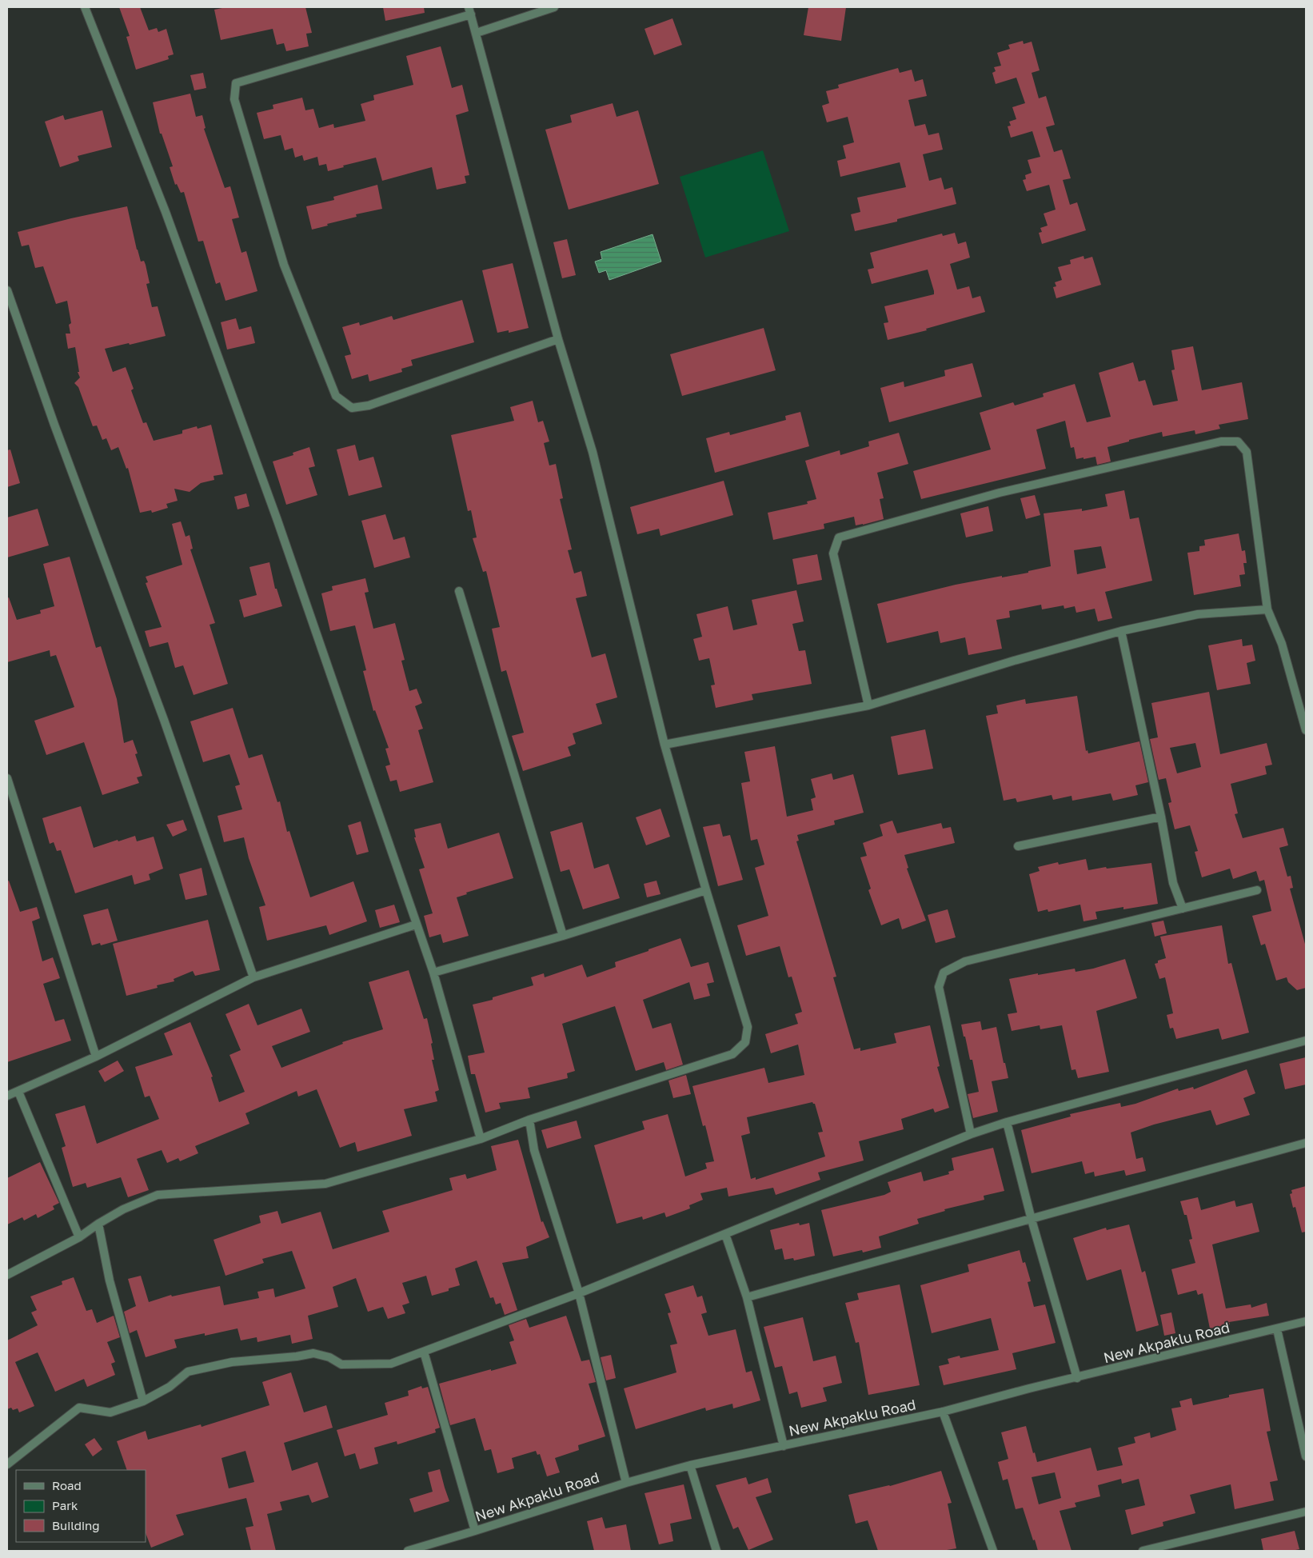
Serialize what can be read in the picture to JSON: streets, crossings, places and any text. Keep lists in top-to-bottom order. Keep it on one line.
{"streets":{"street":["New Akpaklu Road"]},"legend":["Road","Park","Building"]}
